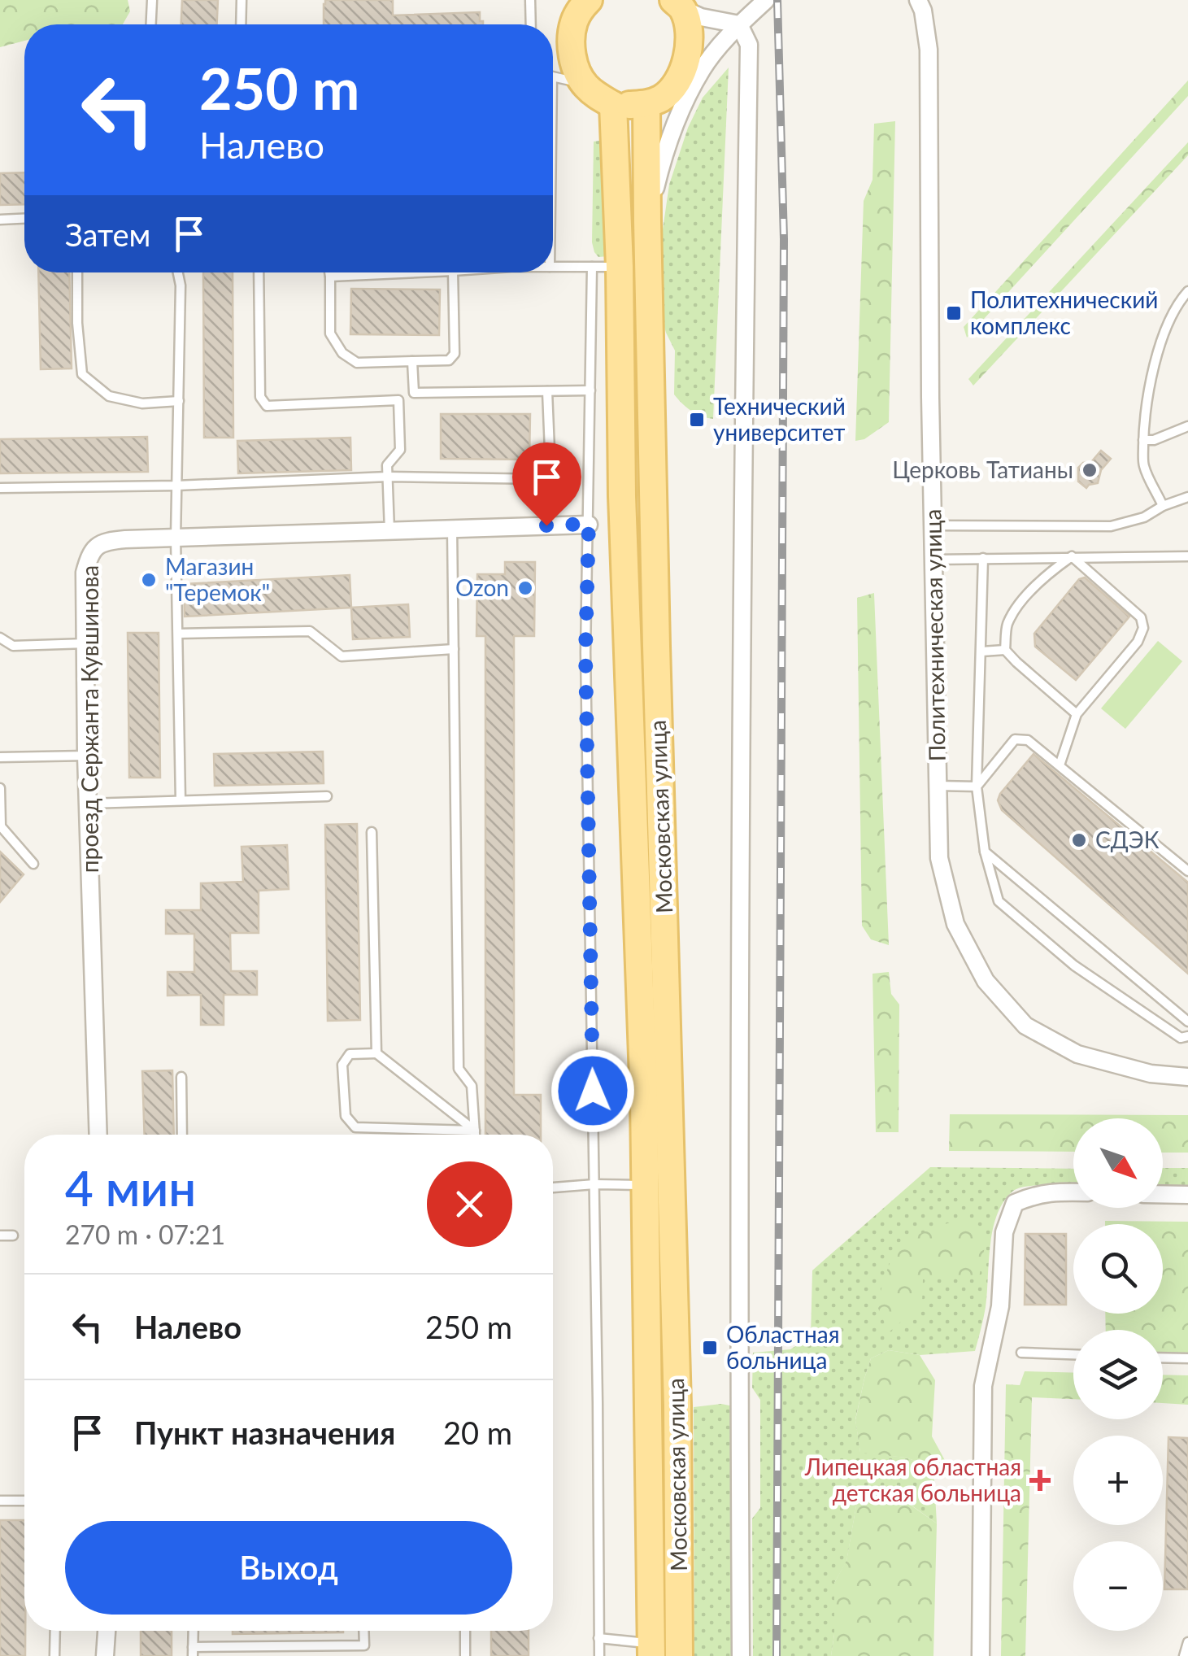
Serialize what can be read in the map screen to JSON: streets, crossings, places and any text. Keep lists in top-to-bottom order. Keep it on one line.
{"streets":{"main road":["Московская улица"],"street":["Политехническая улица","проезд Сержанта Кувшинова"]},"places":{"transit":["Политехнический комплекс","Технический университет","Областная больница"],"other":["Церковь Татианы","Магазин \"Теремок\"","Ozon","СДЭК"],"health":["Липецкая областная детская больница"]},"north":"bottom right","page":{"turn":["250 m","Налево"],"then":"Затем","map_buttons":["+","−"],"heading":["4 мин","270 m · 07:21"],"list":[{"name":"Налево","value":"250 m"},{"name":"Пункт назначения","value":"20 m"}],"buttons":"Выход"}}
